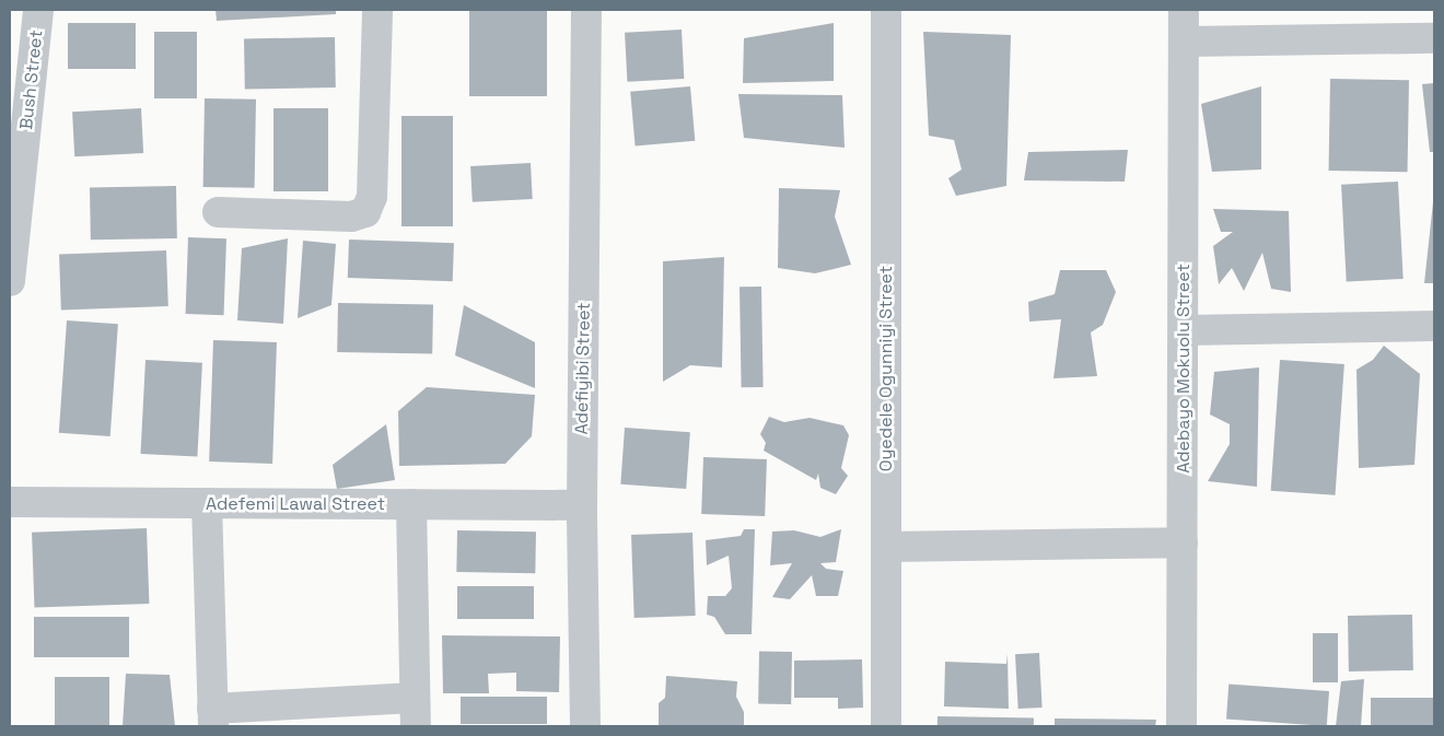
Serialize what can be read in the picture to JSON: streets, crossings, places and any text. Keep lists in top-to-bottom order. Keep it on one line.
{"streets":{"street":["Bush Street","Adefiyibi Street","Oyedele Ogunniyi Street","Adebayo Mokuolu Street","Adefemi Lawal Street"]},"crossings":[["Adefiyibi Street","Adefemi Lawal Street"]]}
